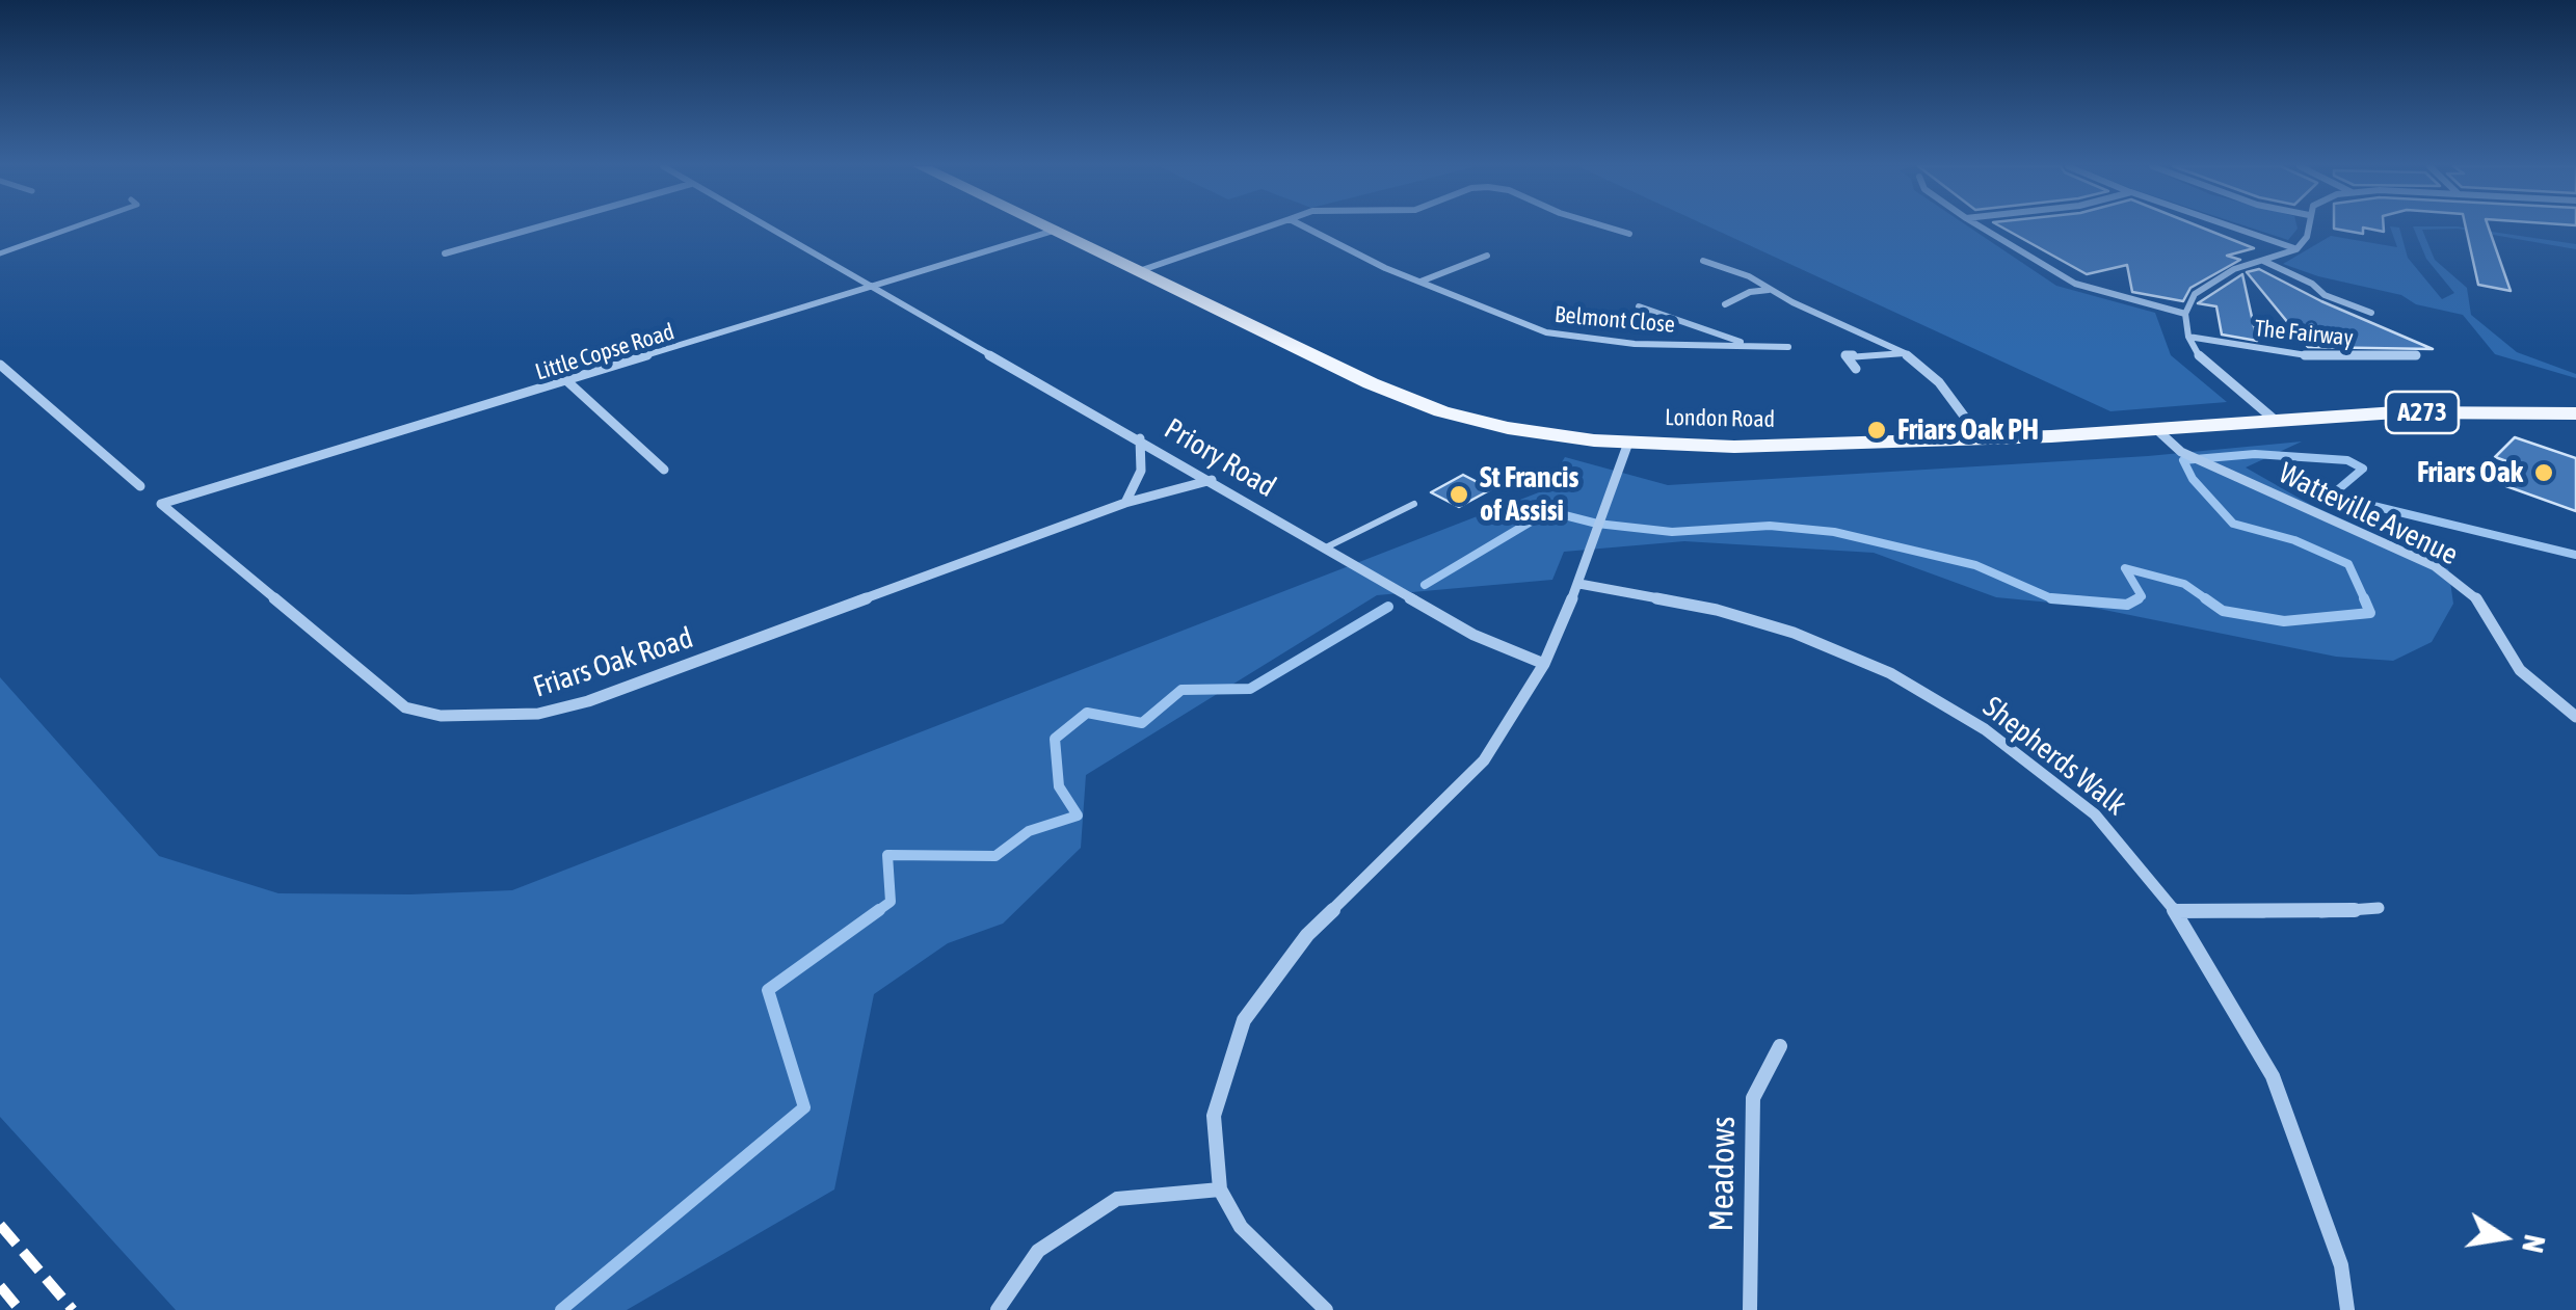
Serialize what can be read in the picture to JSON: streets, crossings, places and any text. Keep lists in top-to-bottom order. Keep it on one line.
{"streets":{"main road":["A273","London Road"],"street":["Belmont Close","The Fairway","Little Copse Road","Priory Road","Watteville Avenue","Friars Oak Road","Shepherds Walk","Meadows"]},"crossings":[["Little Copse Road","London Road"],["Little Copse Road","Priory Road"],["Little Copse Road","Friars Oak Road"],["London Road","Watteville Avenue"],["Priory Road","Friars Oak Road"]],"places":["Friars Oak PH","Friars Oak","St Francis of Assisi"],"north":"right"}
